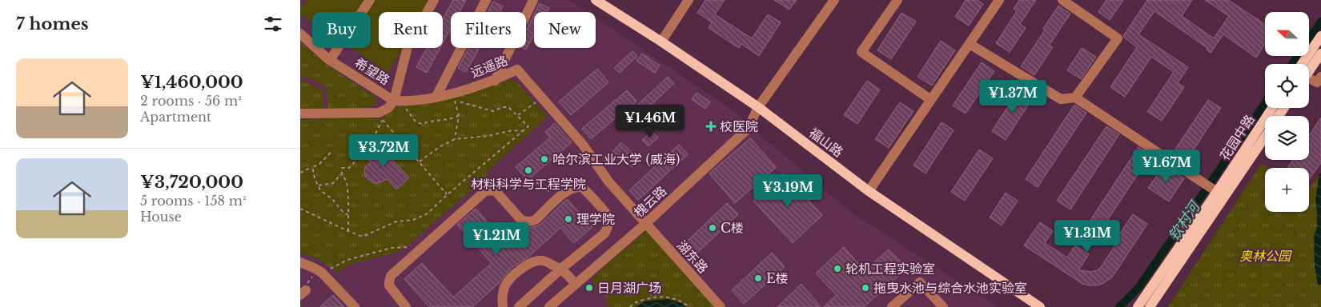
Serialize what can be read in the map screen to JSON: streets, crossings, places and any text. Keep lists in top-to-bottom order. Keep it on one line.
{"streets":{"main road":["花园中路","福山路"],"street":["远遥路","希望路","槐云路","湖东路"]},"crossings":[["远遥路","希望路"],["远遥路","槐云路"],["远遥路","湖东路"],["福山路","槐云路"],["槐云路","湖东路"]],"water":["钦村河"],"parks":["奥林公园"],"places":{"health":["校医院"],"other":["哈尔滨工业大学 (威海)","材料科学与工程学院","理学院","C楼","轮机工程实验室","E楼","日月湖广场","拖曳水池与综合水池实验室"]},"north":"left","page":{"heading":"7 homes","map_buttons":"+","chip":["Buy","Rent","Filters","New"],"list":[{"name":"¥1,460,000","note":"2 rooms · 56 m² · Apartment"},{"name":"¥3,720,000","note":"5 rooms · 158 m² · House"}],"price":["¥1.37M","¥1.46M","¥3.72M","¥1.67M","¥3.19M","¥1.31M","¥1.21M"]}}
